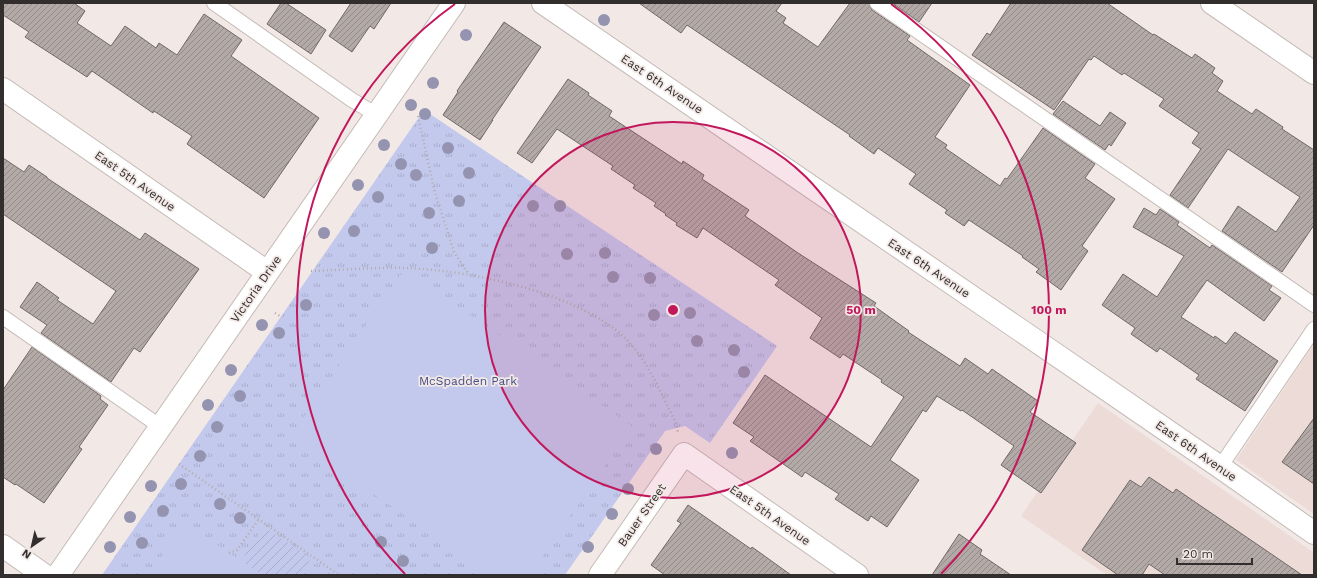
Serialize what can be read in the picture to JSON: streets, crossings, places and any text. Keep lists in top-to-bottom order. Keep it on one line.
{"streets":{"street":["East 6th Avenue","East 5th Avenue","Victoria Drive","Bauer Street"]},"crossings":[["East 5th Avenue","Victoria Drive"],["East 5th Avenue","Bauer Street"]],"parks":["McSpadden Park"],"scale_bar":"20 m","north":"bottom left","rings":["50 m","100 m"]}
